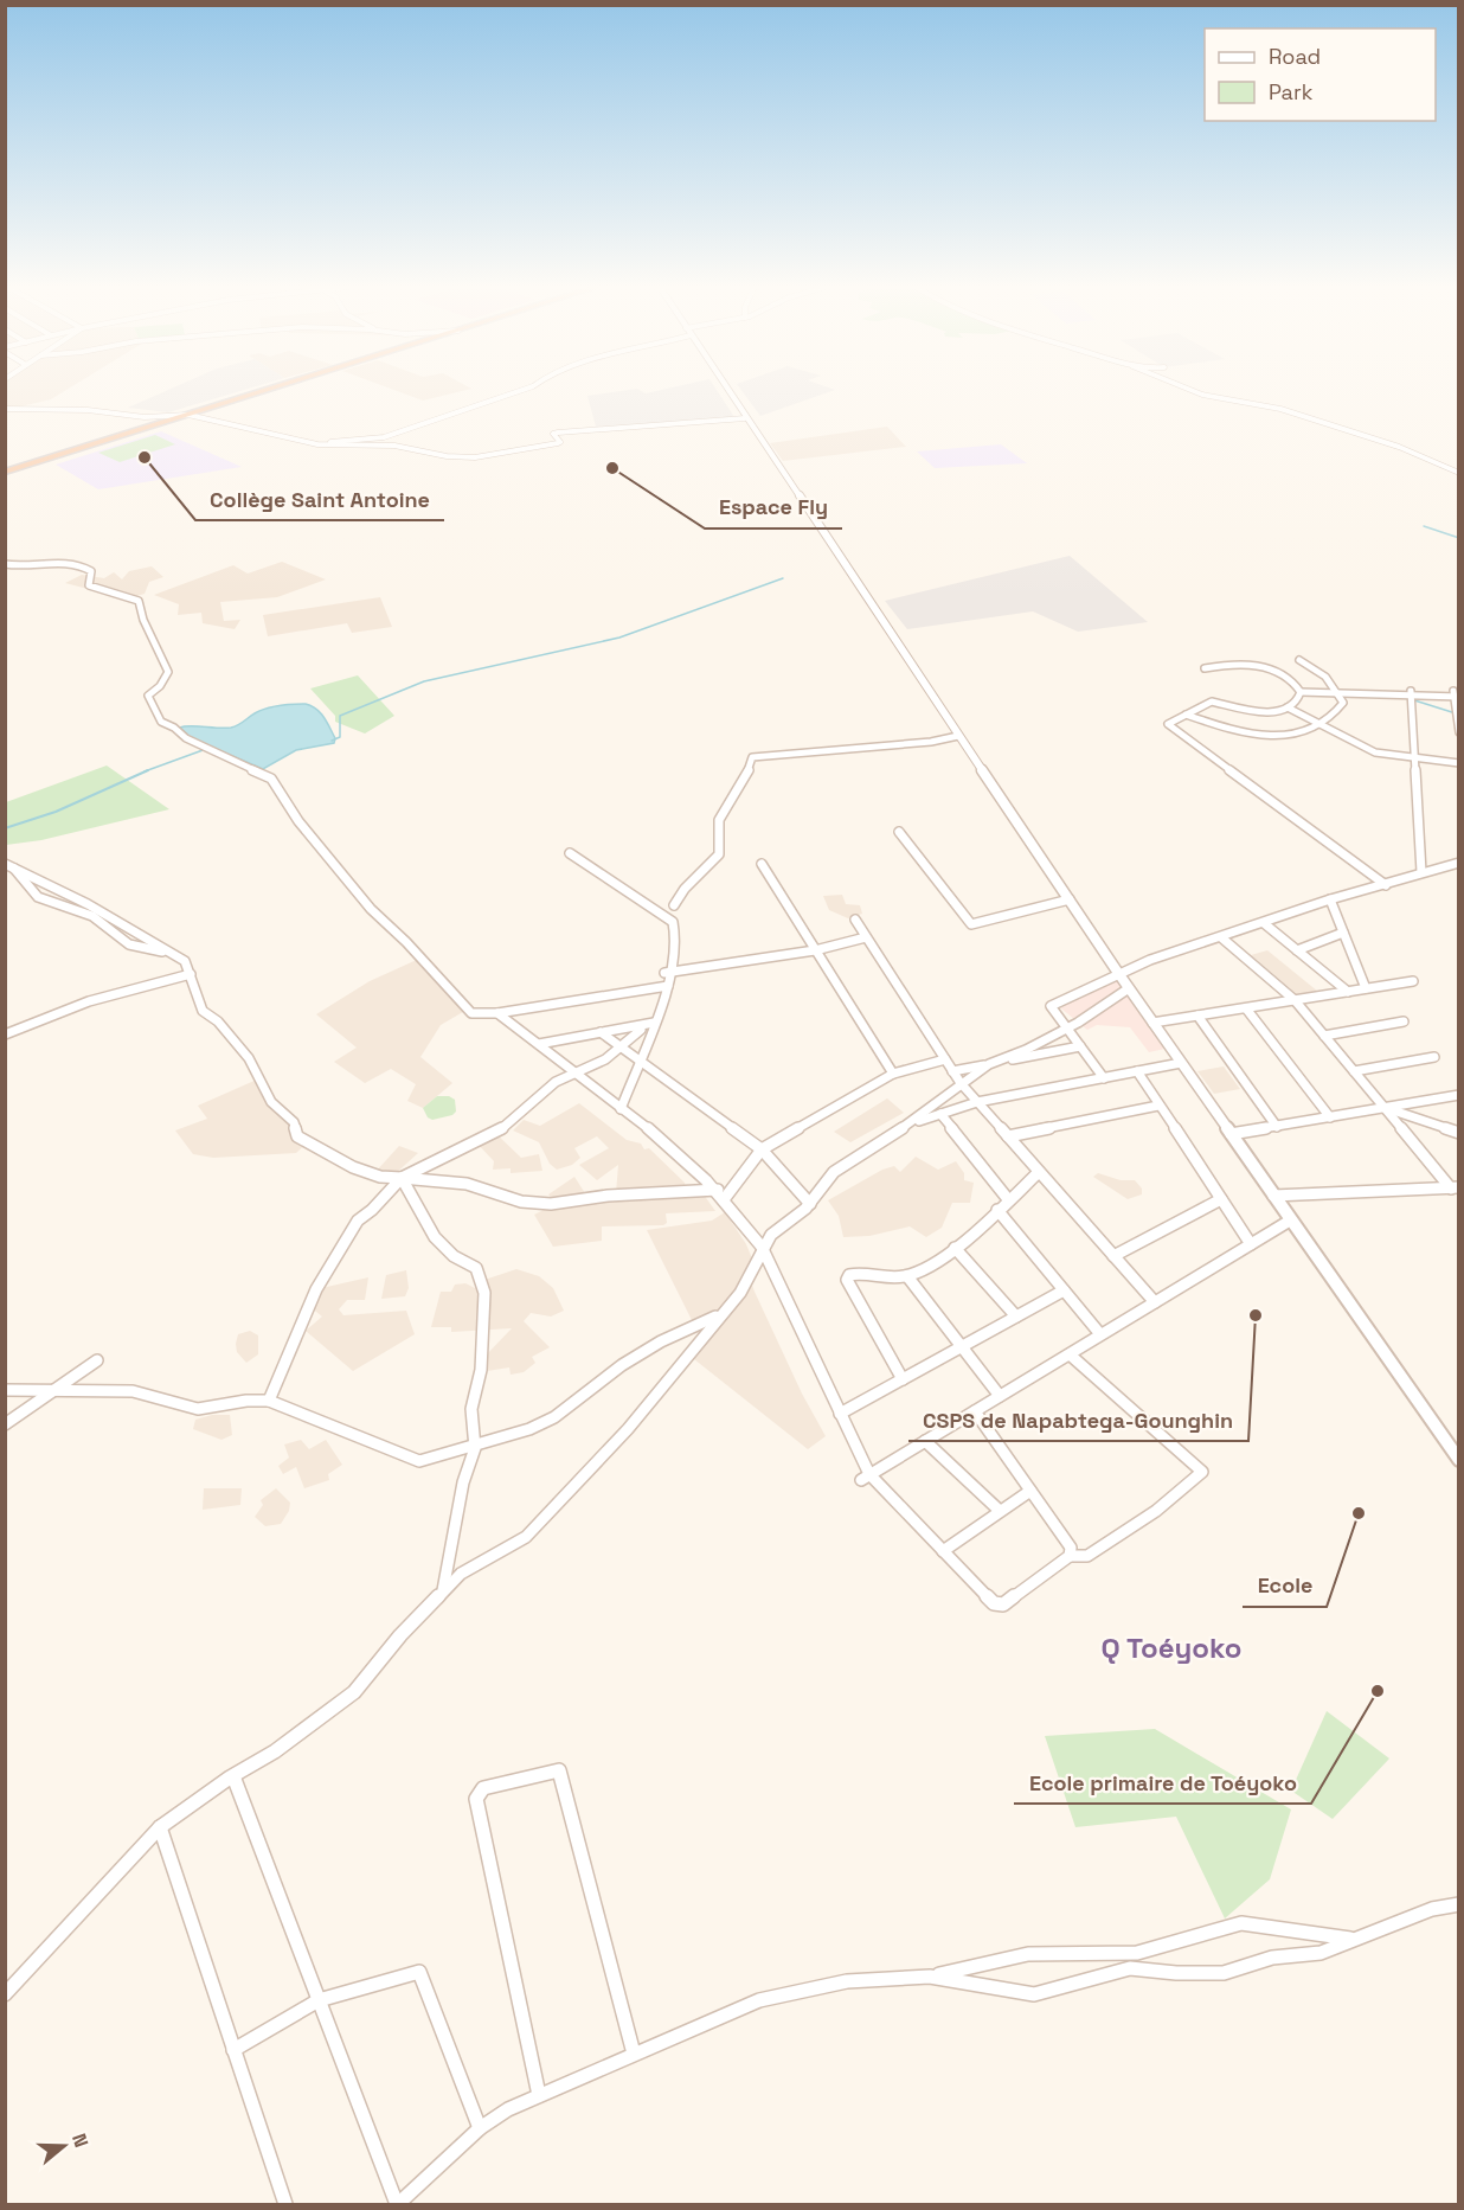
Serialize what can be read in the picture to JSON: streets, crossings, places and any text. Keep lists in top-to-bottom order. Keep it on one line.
{"districts":["Q Toéyoko"],"places":["Collège Saint Antoine","Espace Fly","CSPS de Napabtega-Gounghin","Ecole","Ecole primaire de Toéyoko"],"legend":["Road","Park"],"north":"right"}
